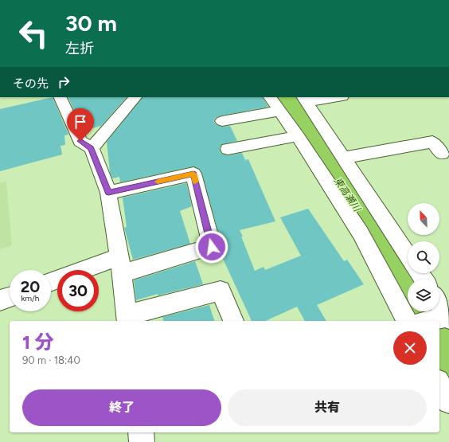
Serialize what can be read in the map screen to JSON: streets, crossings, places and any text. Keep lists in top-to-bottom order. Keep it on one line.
{"water":["東高瀬川"],"north":"top left","page":{"turn":["30 m","左折"],"then":"その先","speed":"20 km/h","limit":"30","heading":["1 分","90 m · 18:40"],"buttons":["終了","共有"]}}
